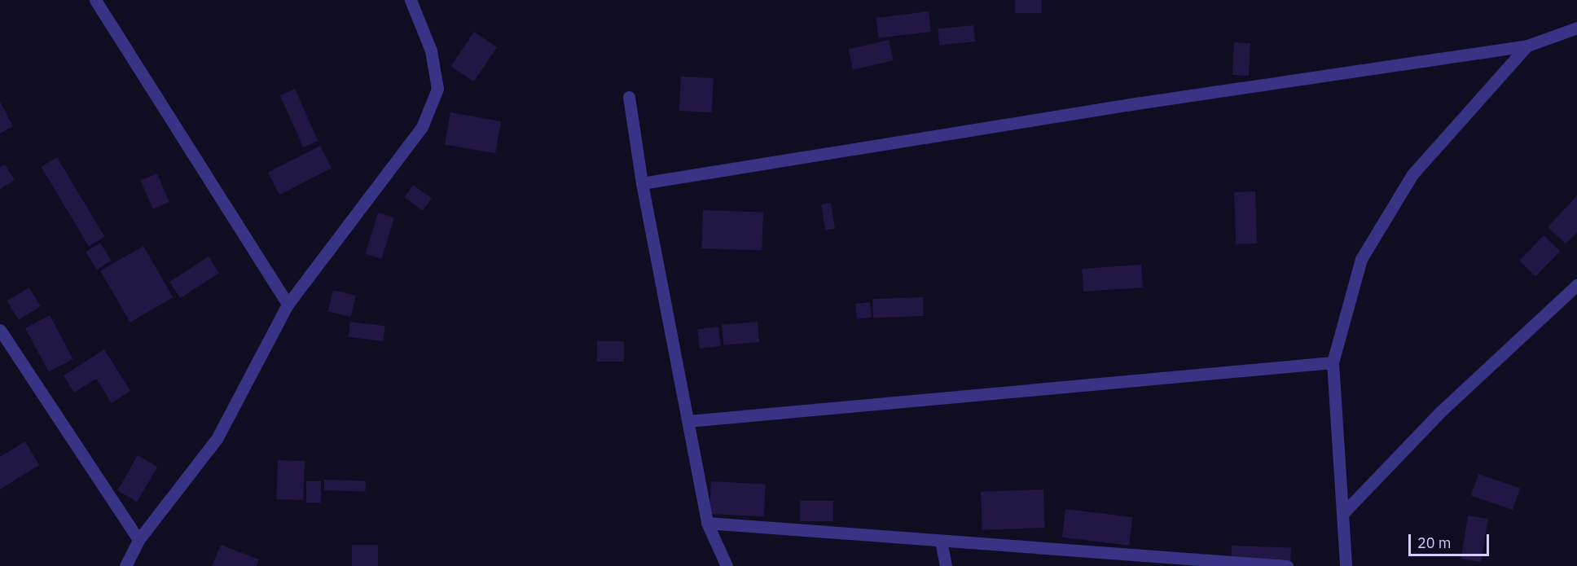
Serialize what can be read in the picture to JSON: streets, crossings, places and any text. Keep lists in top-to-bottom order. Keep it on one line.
{"scale_bar":"20 m"}
